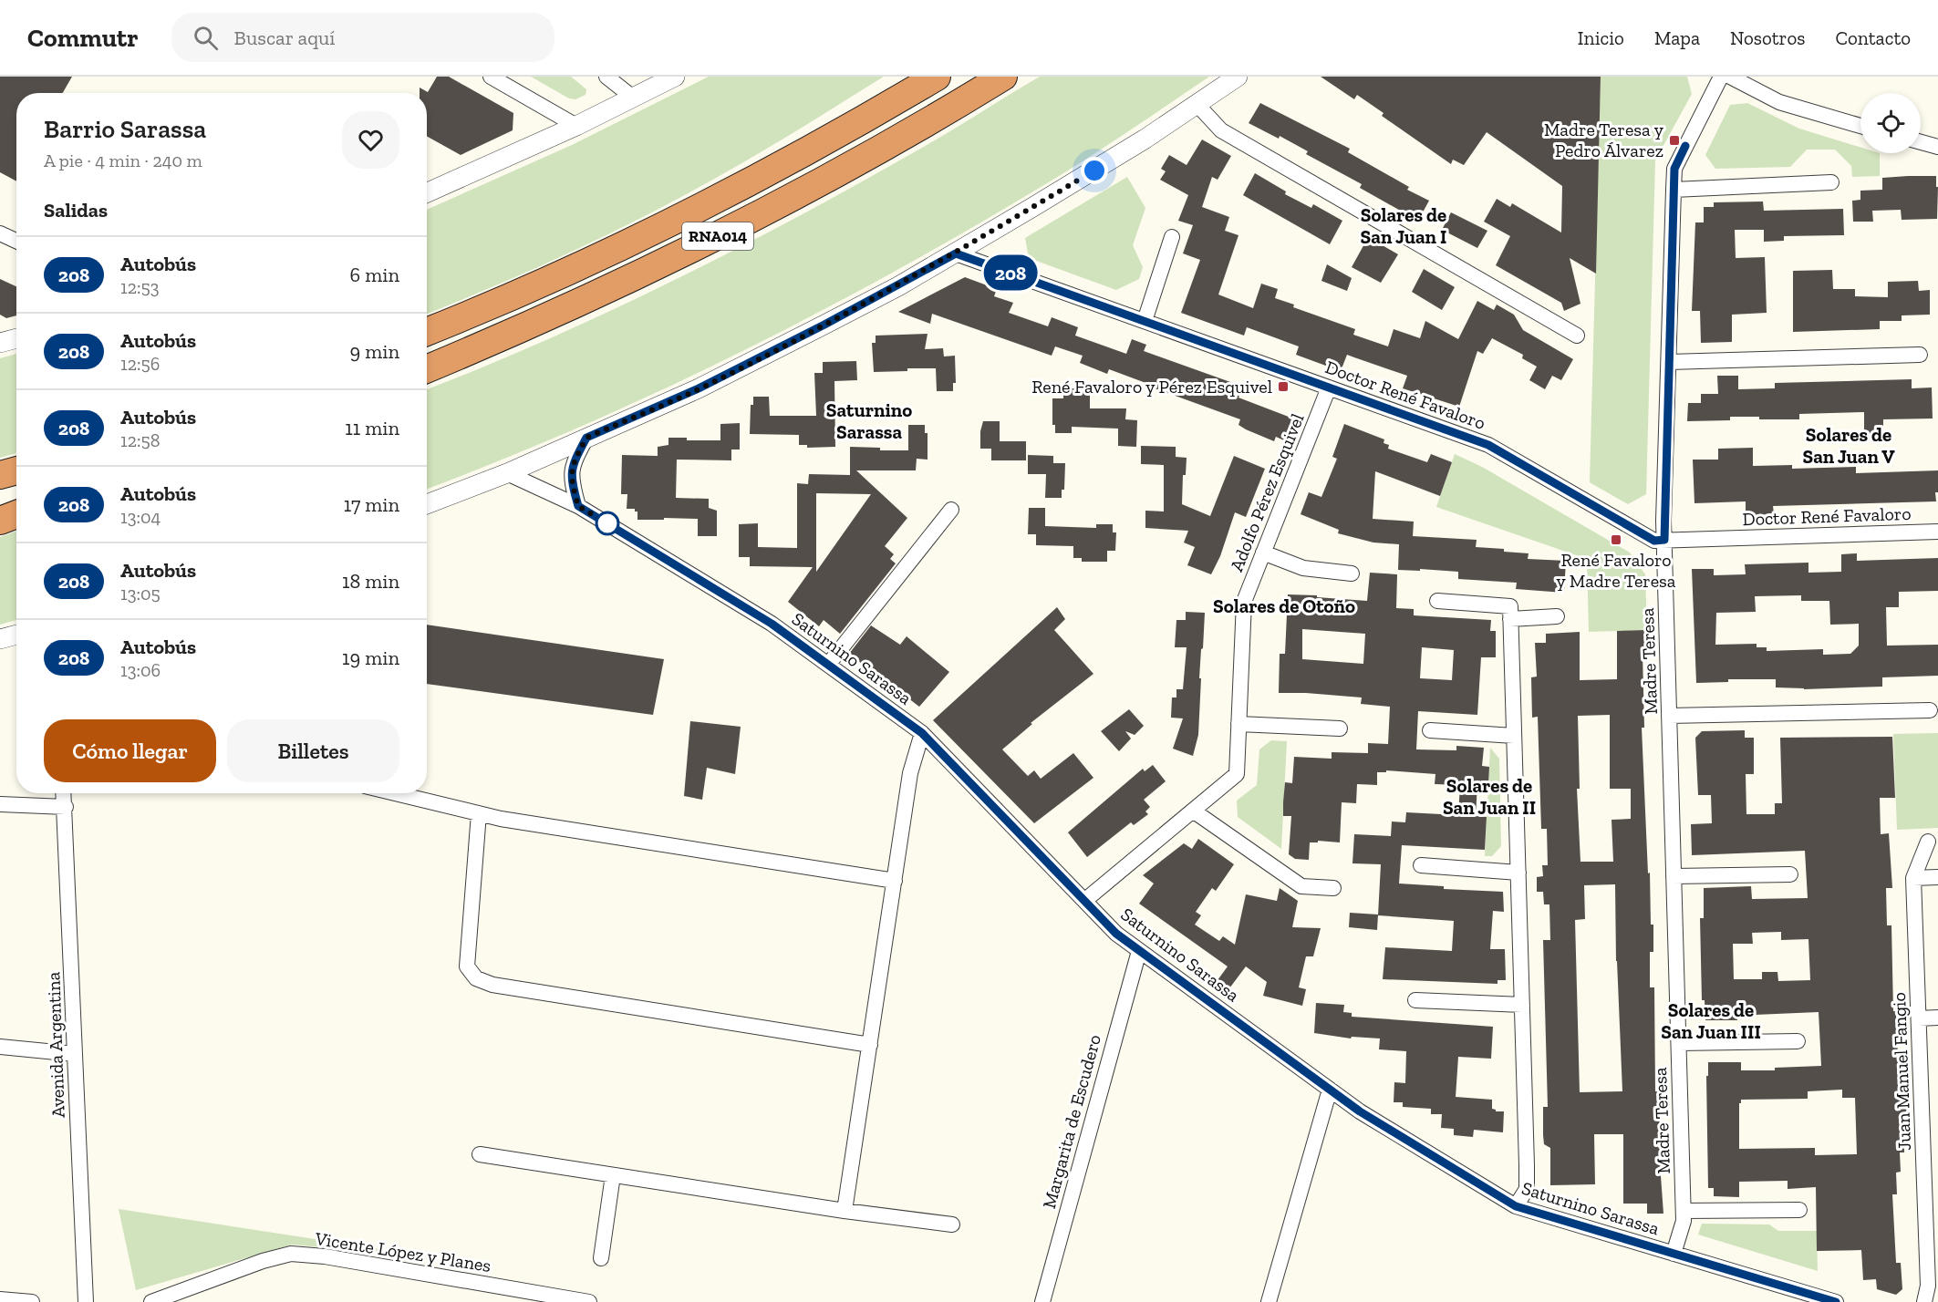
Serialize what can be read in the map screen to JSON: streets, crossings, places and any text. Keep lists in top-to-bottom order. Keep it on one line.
{"streets":{"highway":["RNA014"],"street":["Doctor René Favaloro","Adolfo Pérez Esquivel","Saturnino Sarassa","Madre Teresa","Avenida Argentina","Juan Manuel Fangio","Margarita de Escudero","Vicente López y Planes"]},"crossings":[["Doctor René Favaloro","Adolfo Pérez Esquivel"],["Doctor René Favaloro","Madre Teresa"],["Adolfo Pérez Esquivel","Saturnino Sarassa"],["Saturnino Sarassa","Madre Teresa"],["Saturnino Sarassa","Margarita de Escudero"]],"districts":["Solares de San Juan I","Saturnino Sarassa","Solares de San Juan V","Solares de Otoño","Solares de San Juan II","Solares de San Juan III"],"places":{"transit":["Madre Teresa y Pedro Álvarez","René Favaloro y Pérez Esquivel","René Favaloro y Madre Teresa"]},"lines":["bus line 208"],"page":{"header":"Commutr","search":"Buscar aquí","nav":["Inicio","Mapa","Nosotros","Contacto"],"on_map":"208","heading":[["Barrio Sarassa","A pie · 4 min · 240 m"],"Salidas"],"list":[{"mark":"208","name":"Autobús","note":"12:53","value":"6 min"},{"mark":"208","name":"Autobús","note":"12:56","value":"9 min"},{"mark":"208","name":"Autobús","note":"12:58","value":"11 min"},{"mark":"208","name":"Autobús","note":"13:04","value":"17 min"},{"mark":"208","name":"Autobús","note":"13:05","value":"18 min"},{"mark":"208","name":"Autobús","note":"13:06","value":"19 min"}],"buttons":["Cómo llegar","Billetes"]}}
